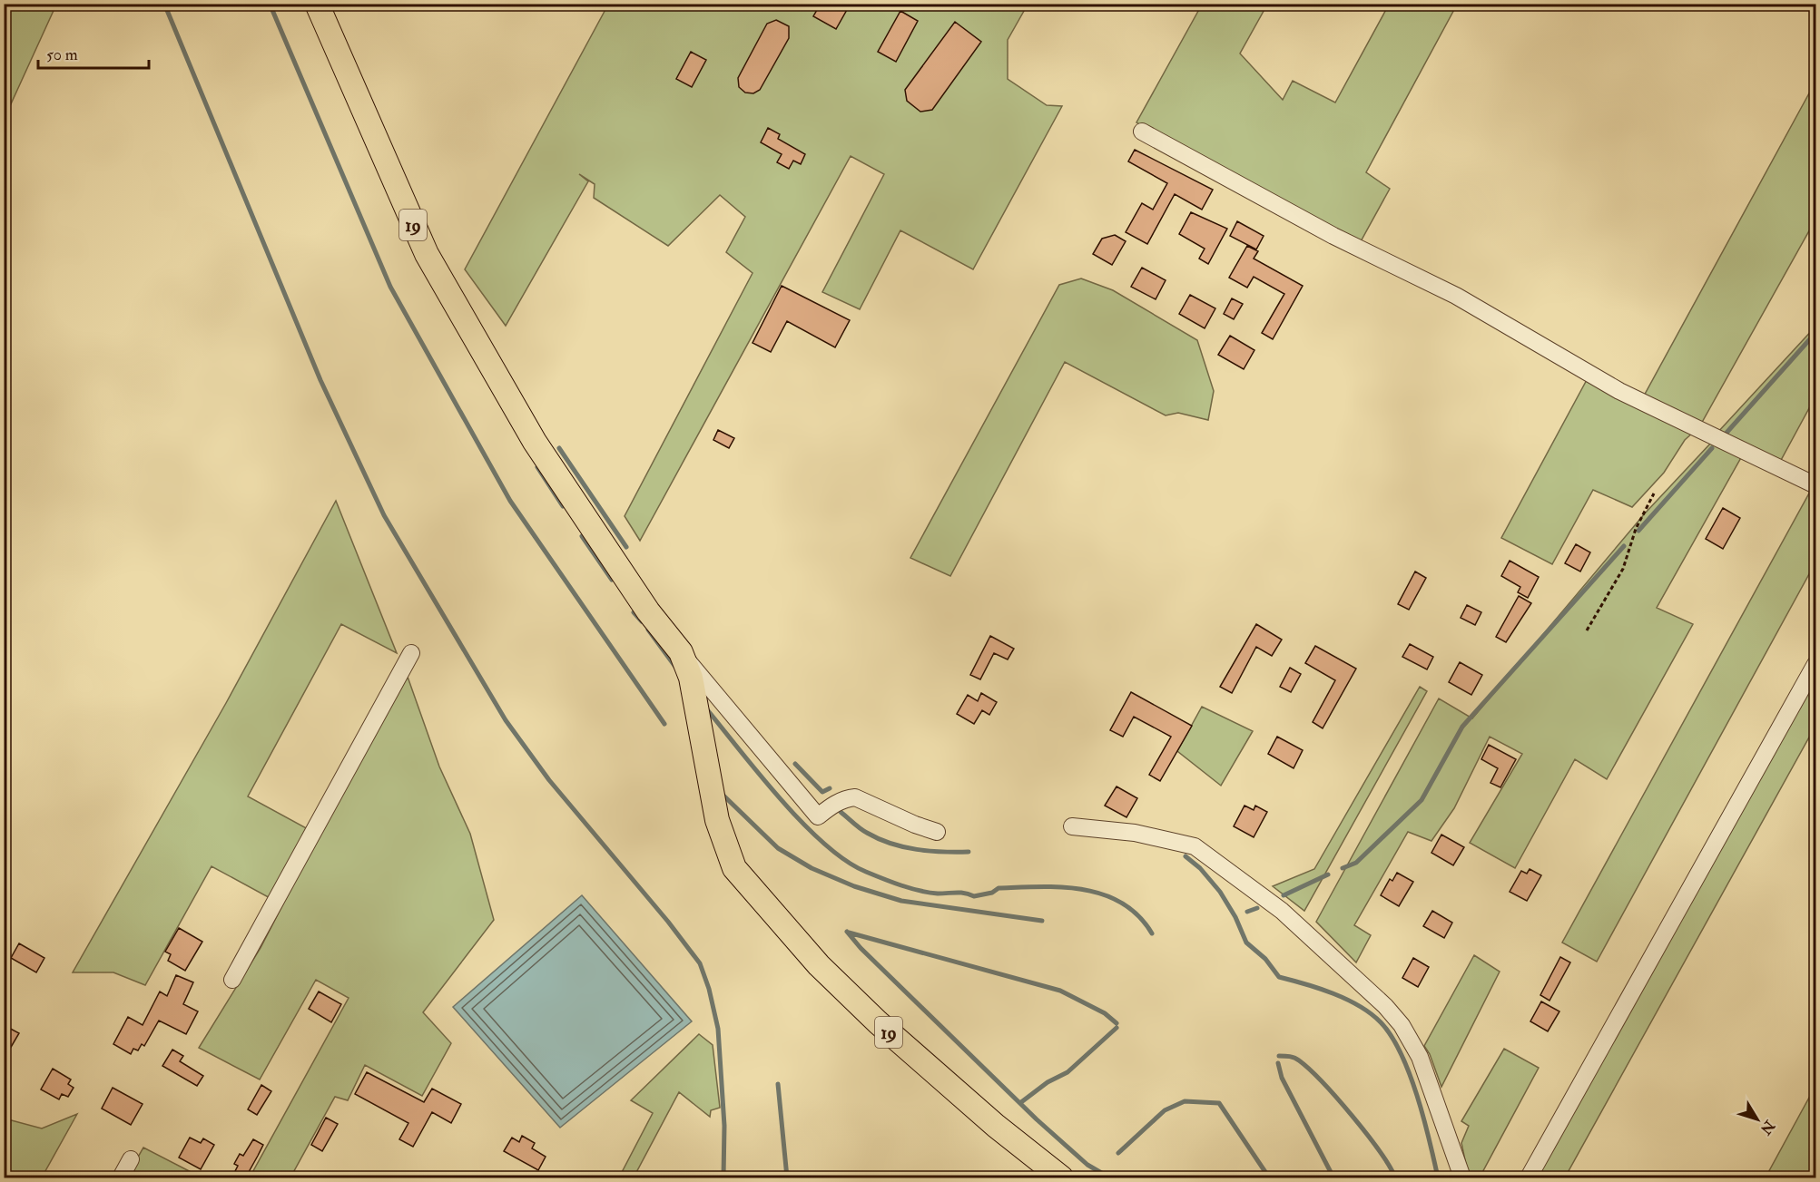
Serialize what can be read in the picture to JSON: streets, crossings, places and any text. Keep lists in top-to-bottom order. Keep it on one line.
{"streets":{"highway":["19"]},"scale_bar":"50 m","north":"bottom right"}
